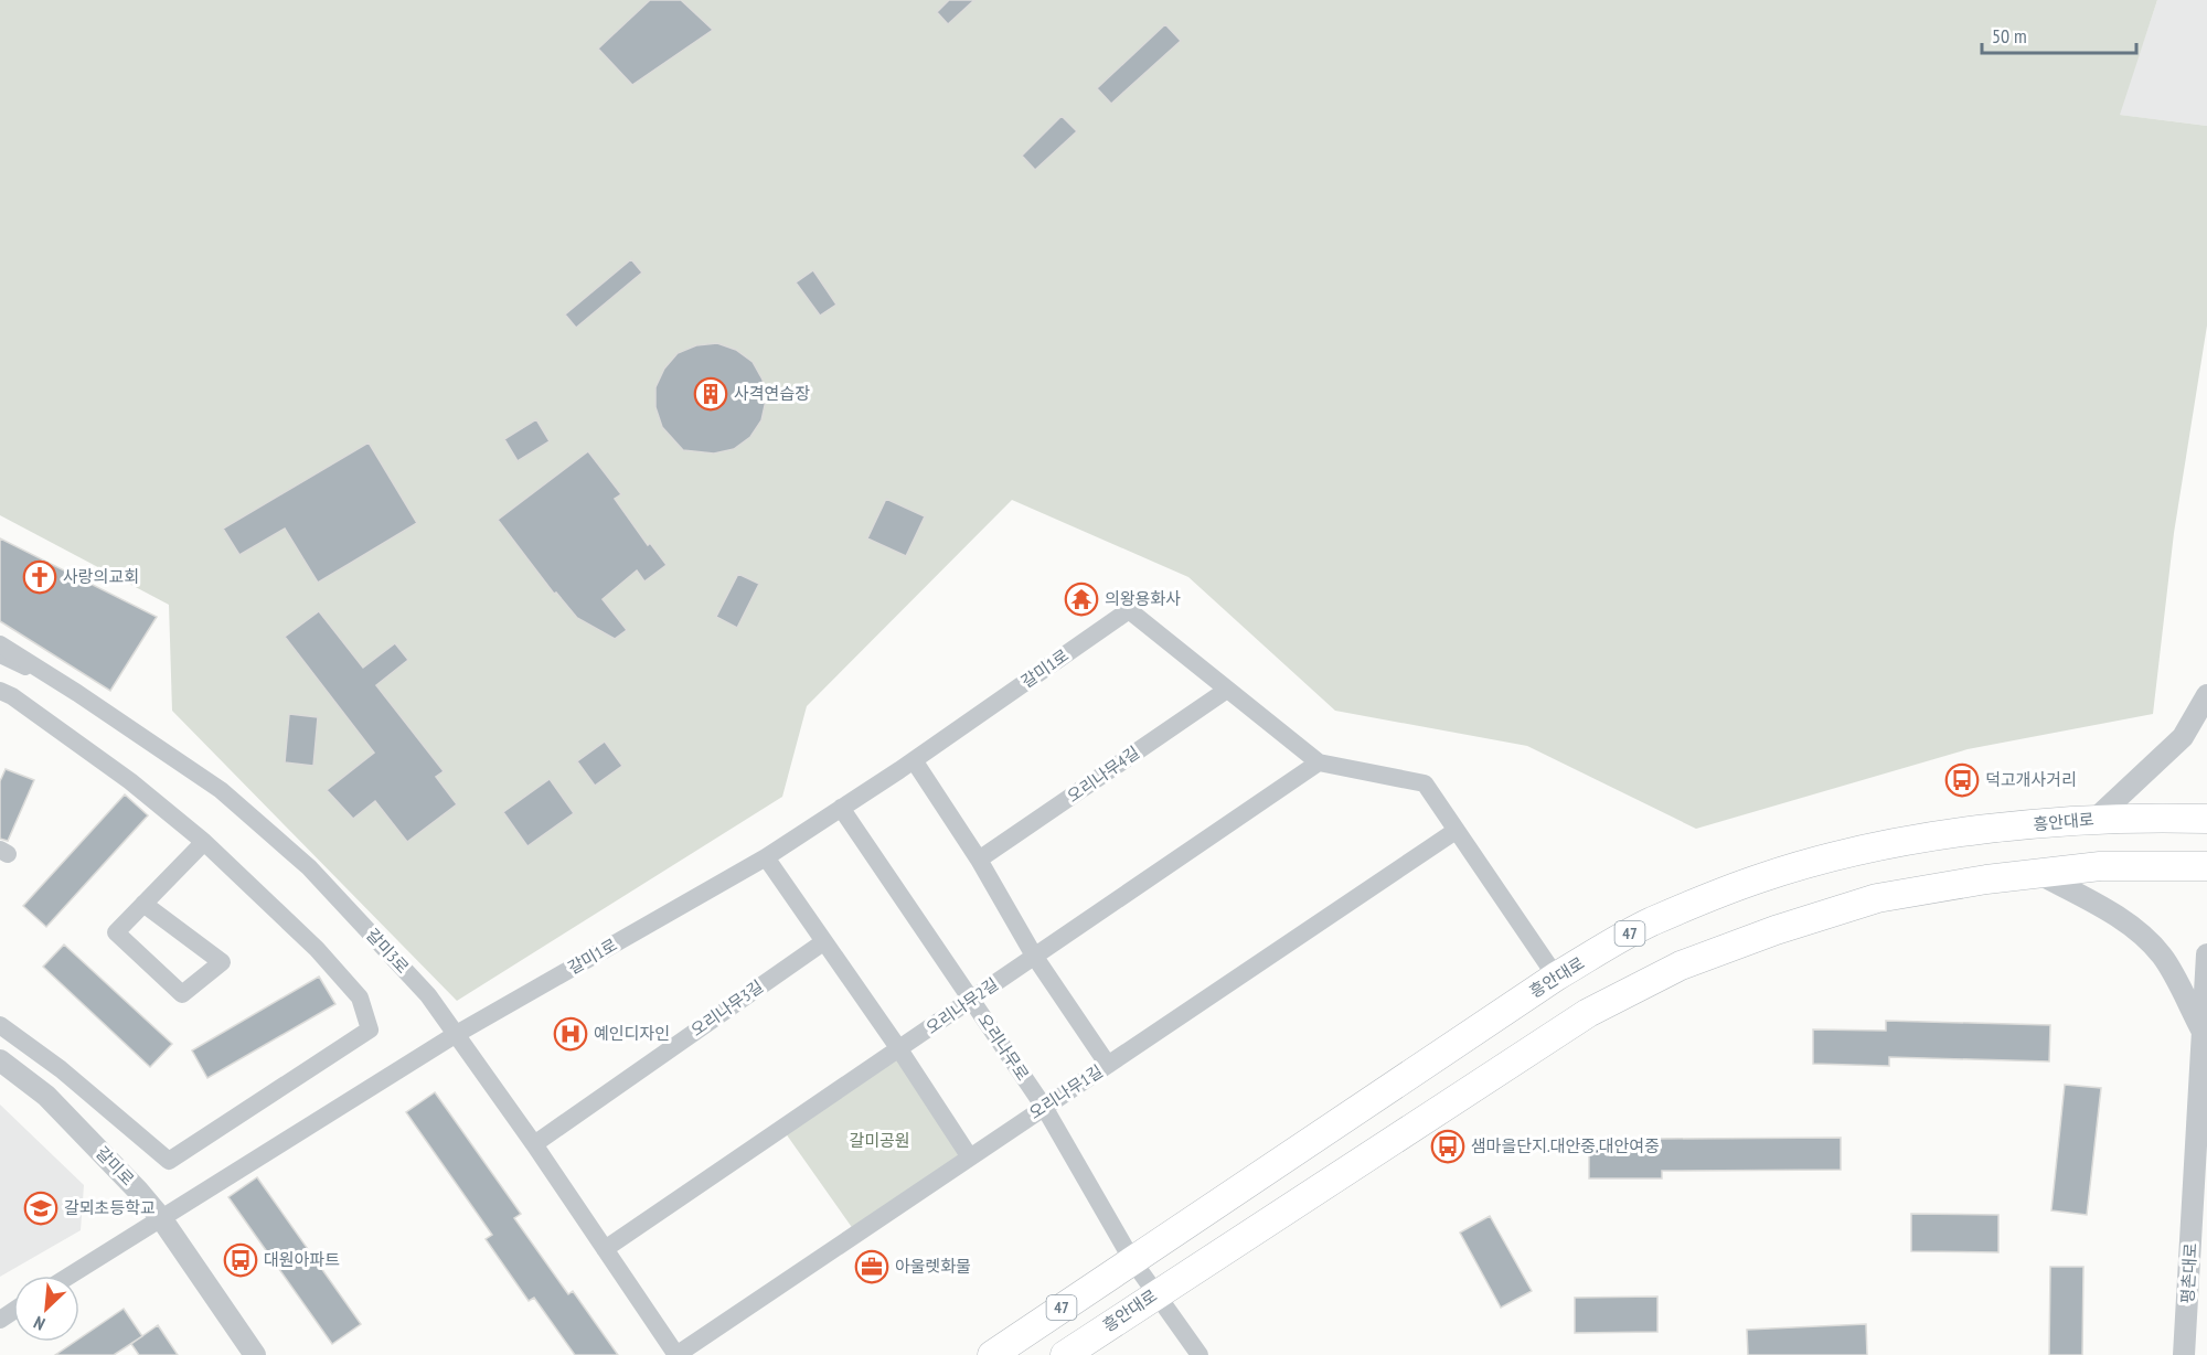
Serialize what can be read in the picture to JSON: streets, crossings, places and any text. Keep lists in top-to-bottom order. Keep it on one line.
{"streets":{"main road":["흥안대로","47"],"street":["갈미1로","오리나무4길","갈미3로","오리나무2길","오리나무3길","오리나무로","오리나무1길","갈미로","평촌대로"]},"crossings":[["갈미1로","오리나무4길"],["갈미1로","갈미3로"],["갈미1로","오리나무로"],["갈미1로","갈미로"],["흥안대로","오리나무로"],["갈미3로","오리나무2길"],["갈미3로","오리나무3길"],["갈미3로","오리나무1길"],["오리나무2길","오리나무로"],["오리나무로","오리나무1길"]],"parks":["갈미공원"],"places":{"building":["사격연습장"],"church":["사랑의교회"],"temple":["의왕용화사"],"bus stop":["덕고개사거리","샘마을단지.대안중.대안여중","대원아파트"],"hospital":["예인디자인"],"school or university":["갈뫼초등학교"],"office":["아울렛화물"]},"scale_bar":"50 m","north":"bottom left"}
